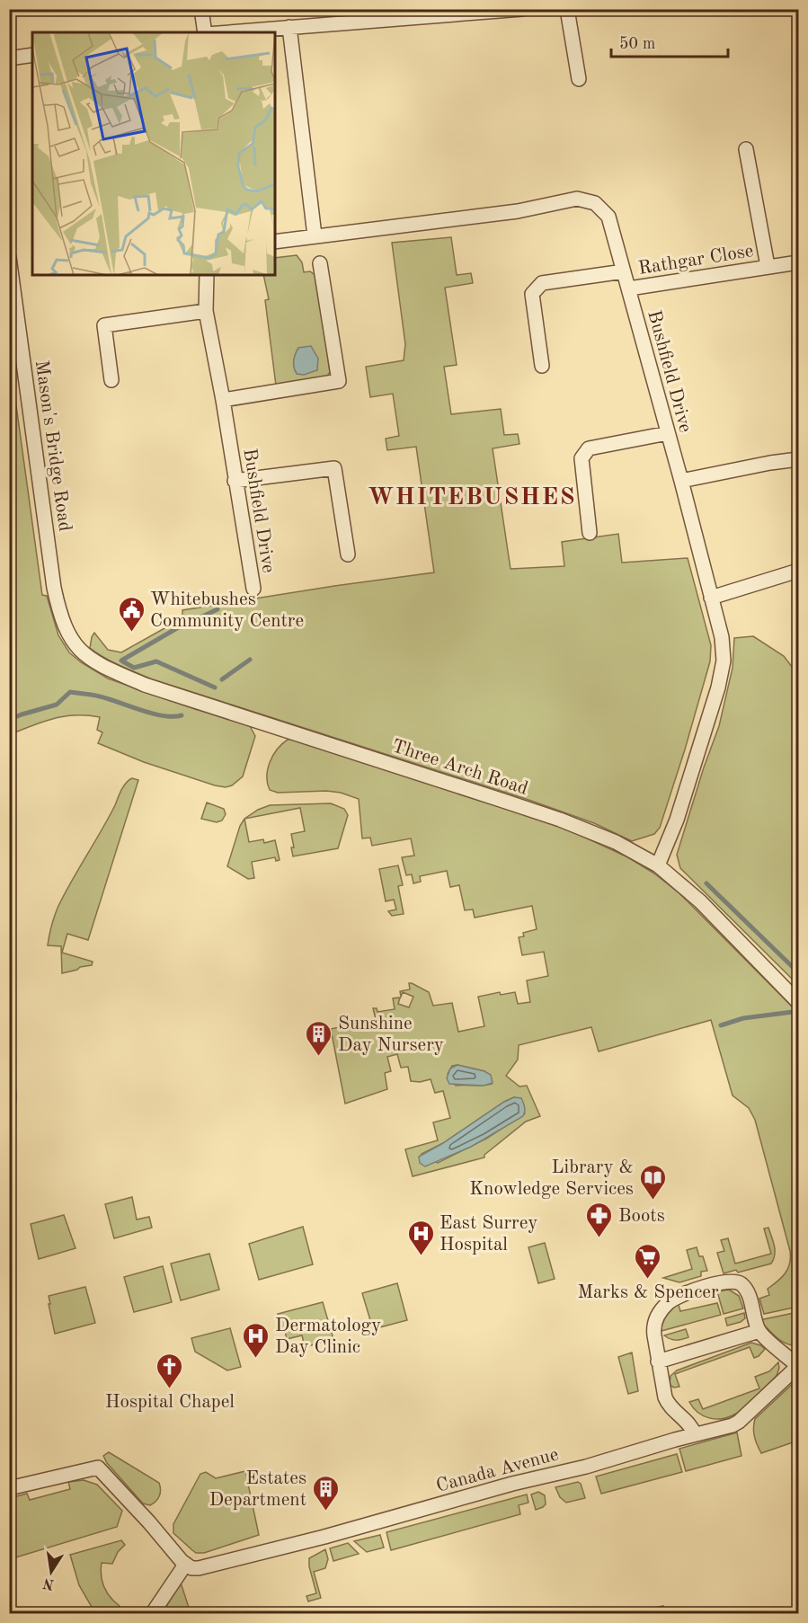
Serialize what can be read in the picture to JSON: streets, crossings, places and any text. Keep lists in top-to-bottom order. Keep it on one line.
{"streets":{"street":["Rathgar Close","Bushfield Drive","Mason's Bridge Road","Three Arch Road","Canada Avenue"]},"crossings":[["Rathgar Close","Bushfield Drive"],["Bushfield Drive","Three Arch Road"],["Mason's Bridge Road","Three Arch Road"]],"districts":["WHITEBUSHES"],"places":{"public building":["Whitebushes Community Centre"],"building":["Sunshine Day Nursery","Estates Department"],"library":["Library & Knowledge Services"],"pharmacy":["Boots"],"hospital":["East Surrey Hospital","Dermatology Day Clinic"],"supermarket":["Marks & Spencer"],"church":["Hospital Chapel"]},"scale_bar":"50 m","north":"bottom"}
